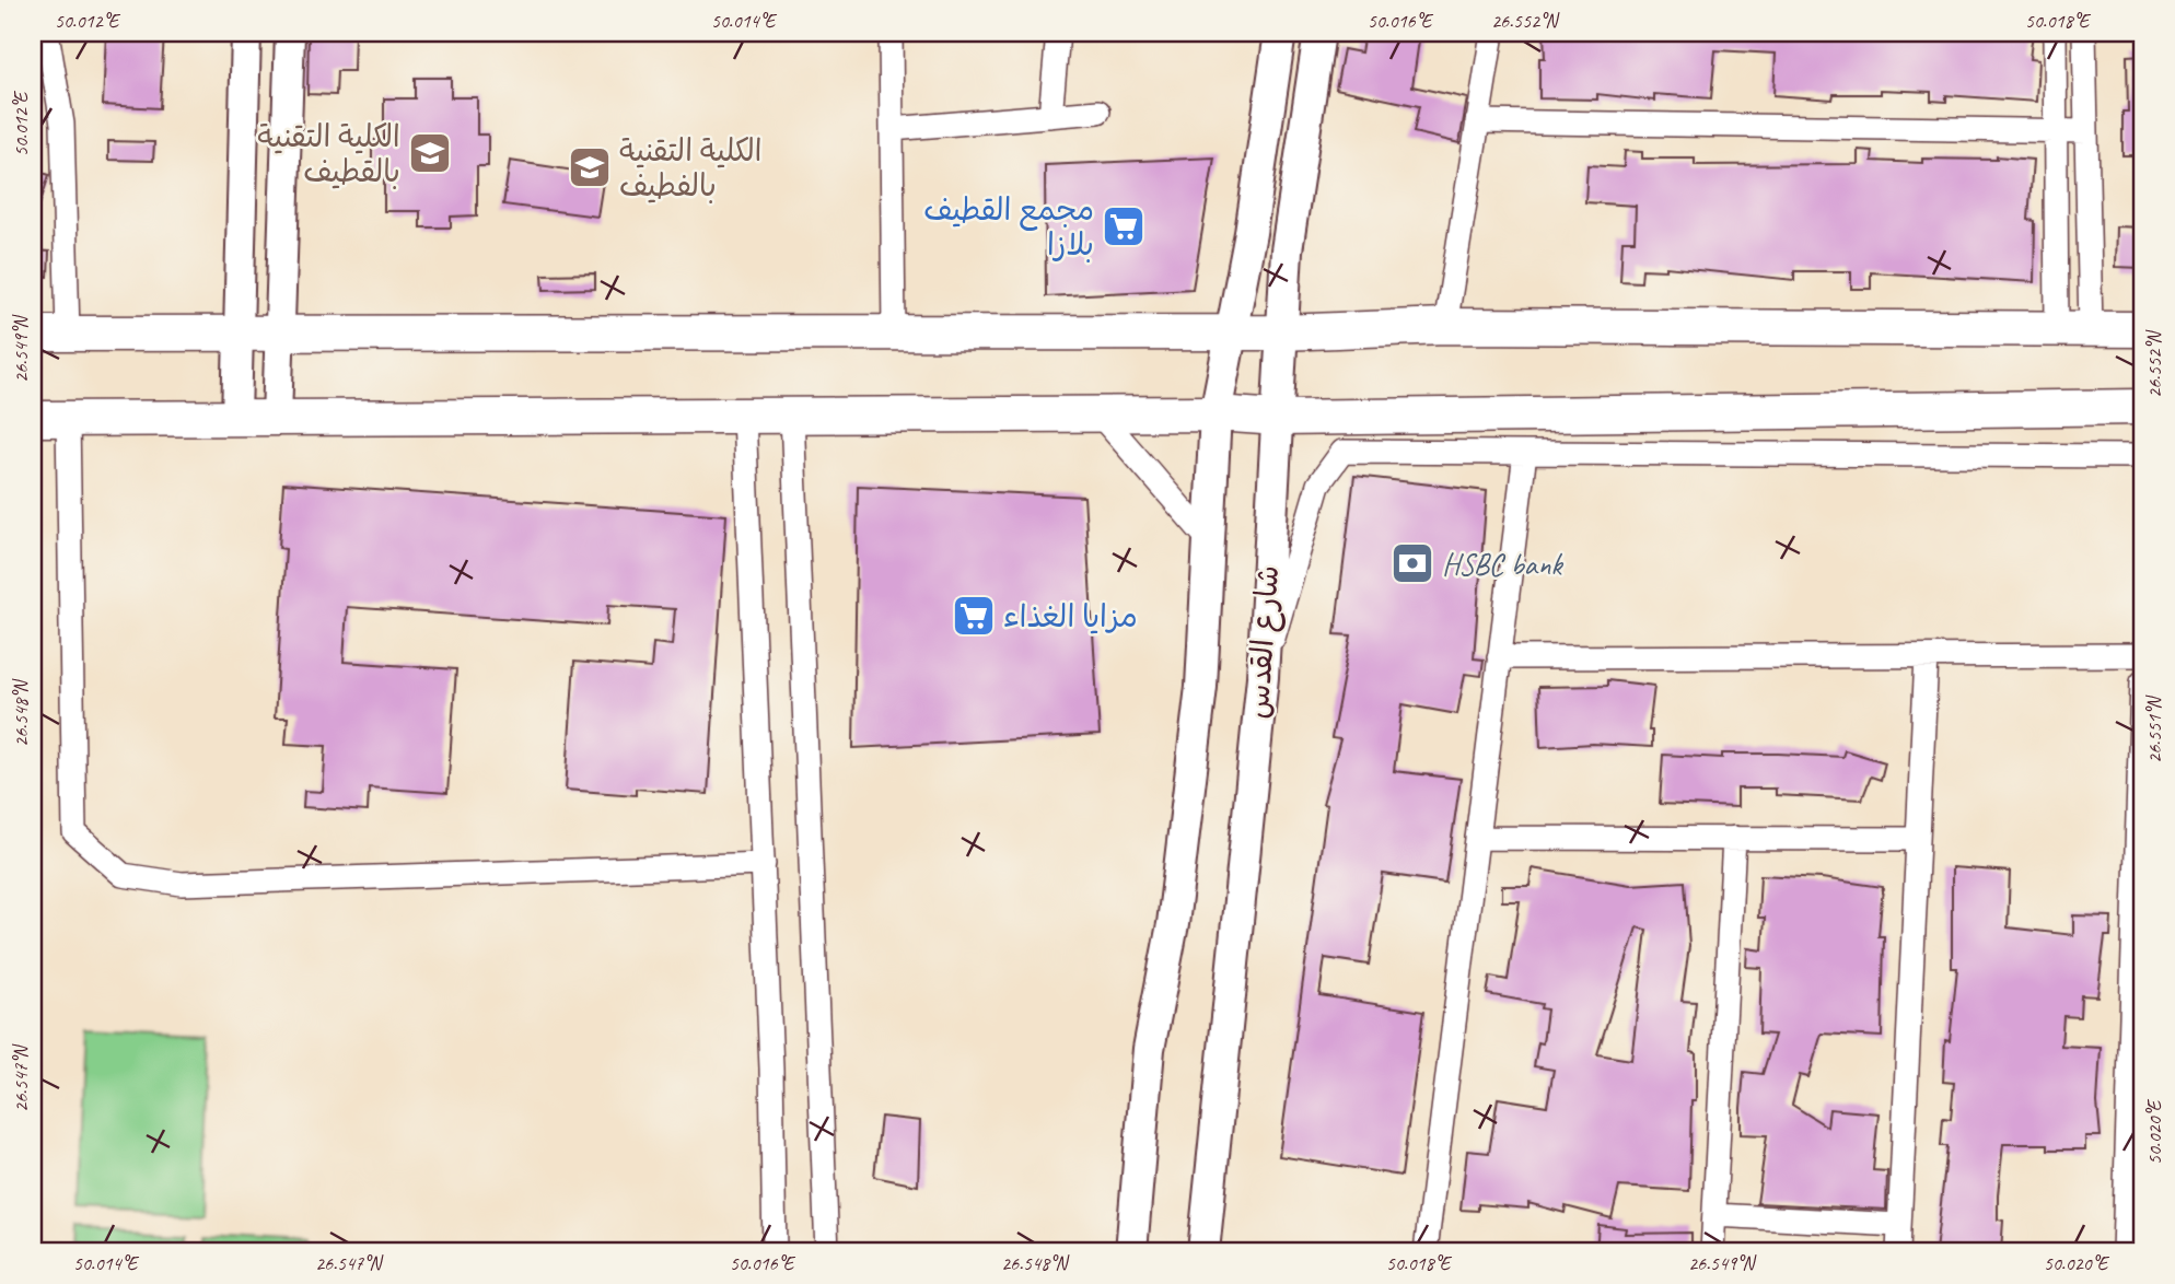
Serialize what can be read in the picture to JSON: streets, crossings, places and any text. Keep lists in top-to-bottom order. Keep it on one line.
{"streets":{"main road":["شارع القدس"]},"places":{"school or university":["الكلية التقنية بالقطيف","الكلية التقنية بالفطيف"],"supermarket":["مجمع القطيف بلازا","مزايا الغذاء"],"bank":["HSBC bank"]},"coordinates":["50.012°E","50.014°E","50.016°E","26.552°N","50.018°E","26.549°N","26.548°N","26.551°N","26.547°N","50.020°E"]}
